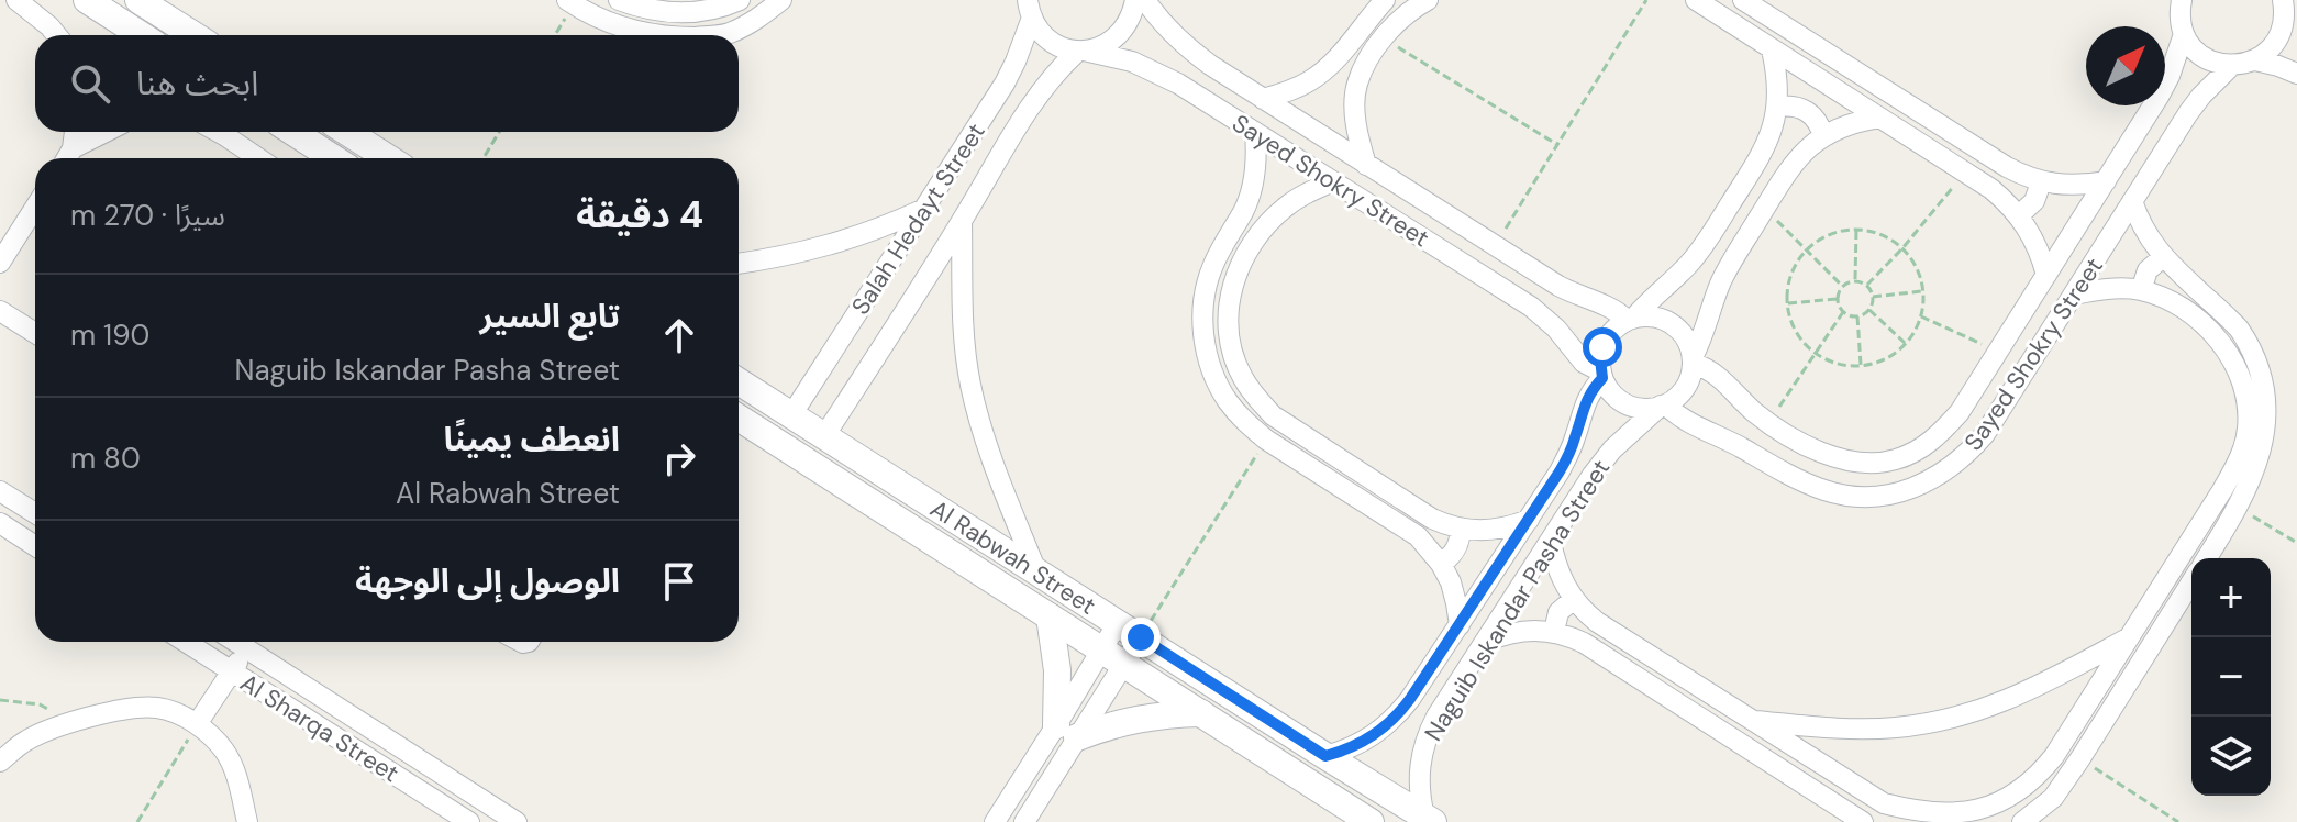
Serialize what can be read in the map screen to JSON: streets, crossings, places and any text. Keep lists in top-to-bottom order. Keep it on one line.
{"streets":{"street":["Sayed Shokry Street","Salah Hedayt Street","Al Rabwah Street","Naguib Iskandar Pasha Street","Al Sharqa Street"]},"crossings":[["Sayed Shokry Street","Salah Hedayt Street"],["Sayed Shokry Street","Naguib Iskandar Pasha Street"],["Salah Hedayt Street","Al Rabwah Street"],["Al Rabwah Street","Naguib Iskandar Pasha Street"]],"north":"top right","page":{"search":"ابحث هنا","heading":["4 دقيقة","سيرًا · 270 m"],"list":[["تابع السير","Naguib Iskandar Pasha Street","190 m"],["انعطف يمينًا","Al Rabwah Street","80 m"],"الوصول إلى الوجهة"],"map_buttons":["+","−"]}}
